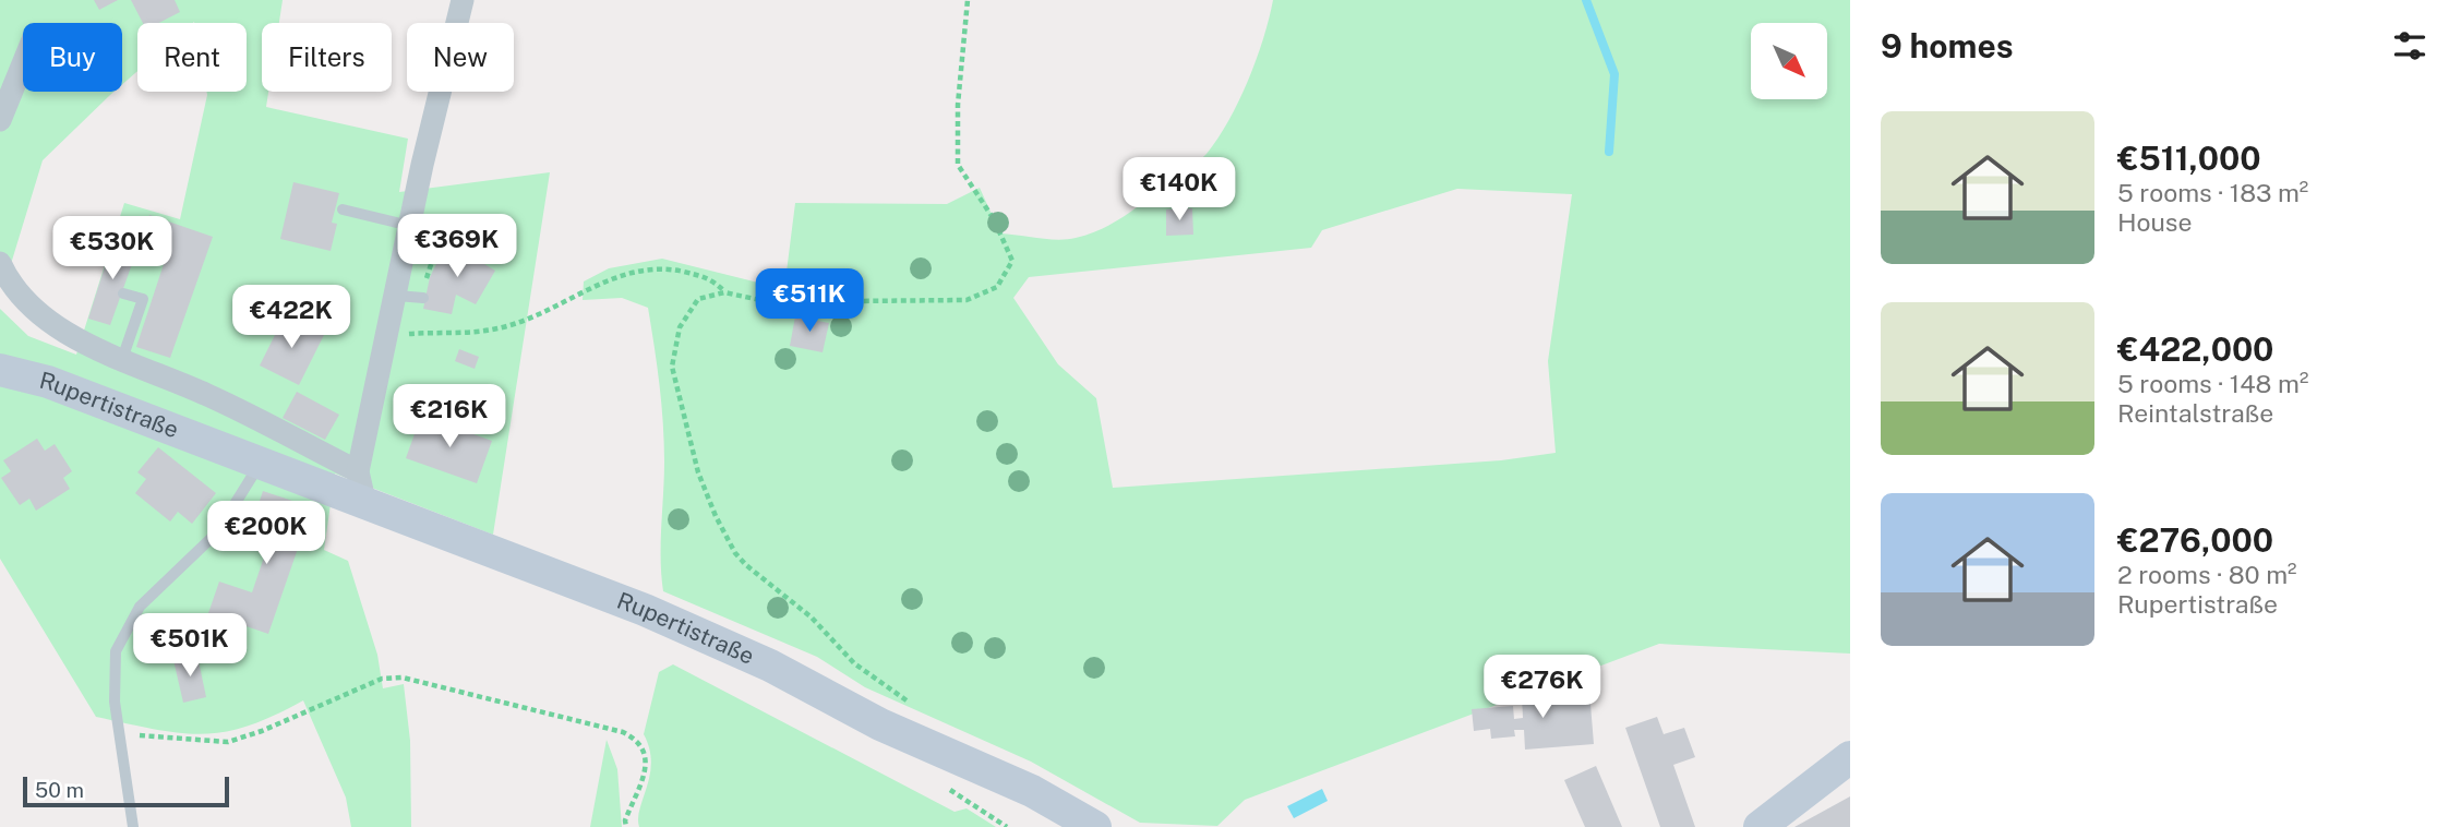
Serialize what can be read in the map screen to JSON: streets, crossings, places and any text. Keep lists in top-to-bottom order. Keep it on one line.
{"streets":{"main road":["Rupertistraße"]},"scale_bar":"50 m","north":"bottom right","page":{"heading":"9 homes","chip":["Buy","Rent","Filters","New"],"list":[{"name":"€511,000","note":"5 rooms · 183 m² · House"},{"name":"€422,000","note":"5 rooms · 148 m² · Reintalstraße"},{"name":"€276,000","note":"2 rooms · 80 m² · Rupertistraße"}],"price":["€140K","€369K","€530K","€511K","€422K","€216K","€200K","€501K","€276K"],"scale":"50 m"}}
